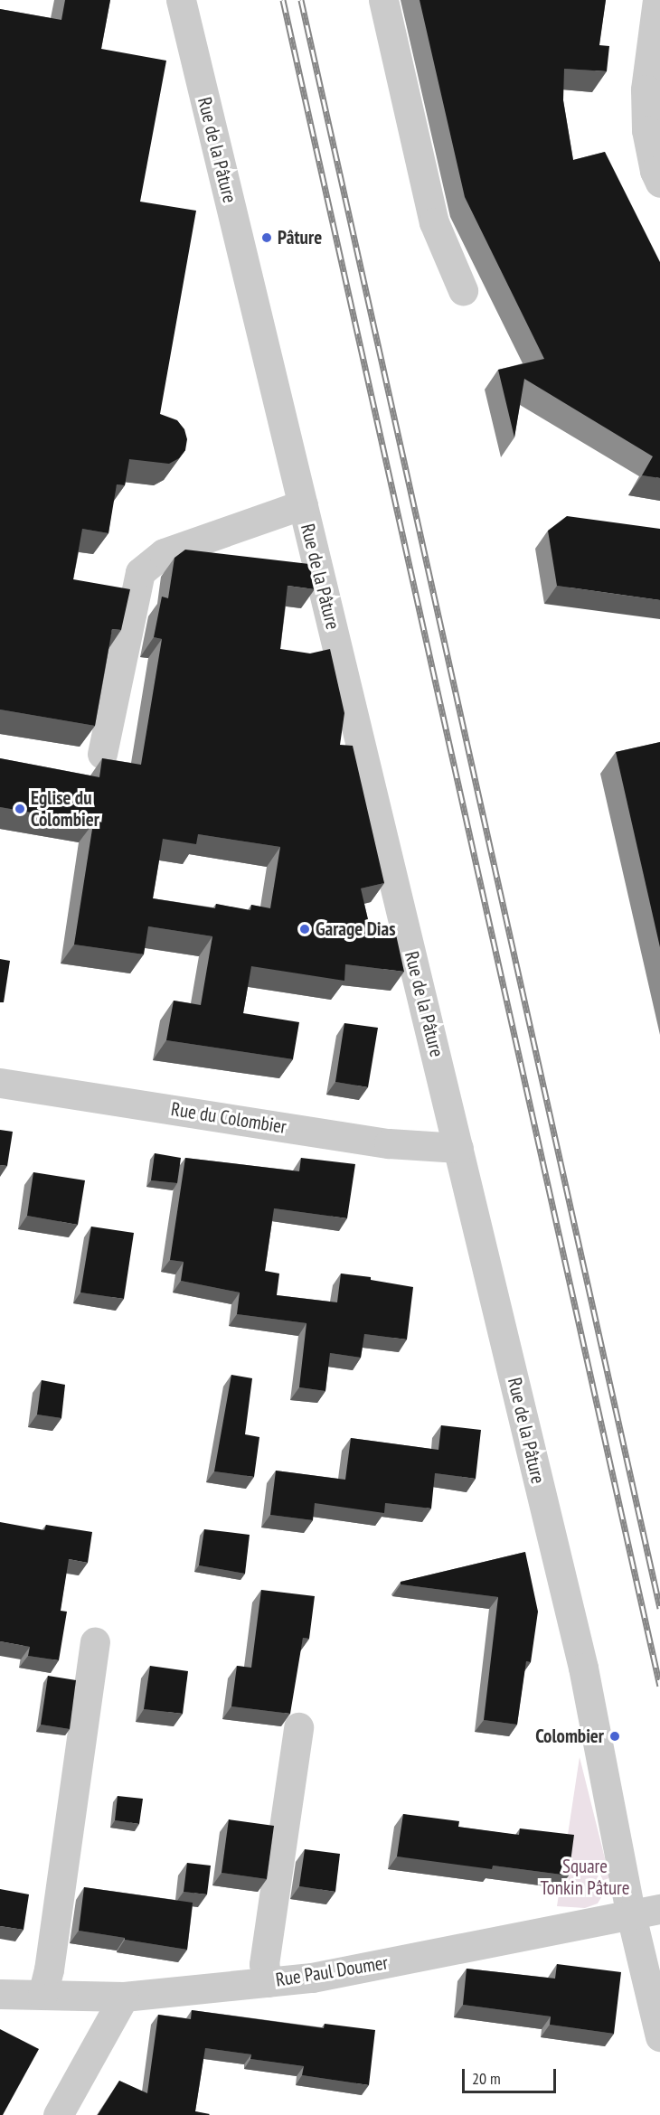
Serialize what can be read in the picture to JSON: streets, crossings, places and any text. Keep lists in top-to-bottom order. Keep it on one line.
{"streets":{"street":["Rue de la Pâture","Rue du Colombier","Rue Paul Doumer"]},"crossings":[["Rue de la Pâture","Rue du Colombier"],["Rue de la Pâture","Rue Paul Doumer"]],"parks":["Square Tonkin Pâture"],"places":["Pâture","Eglise du Colombier","Garage Dias","Colombier"],"scale_bar":"20 m"}
